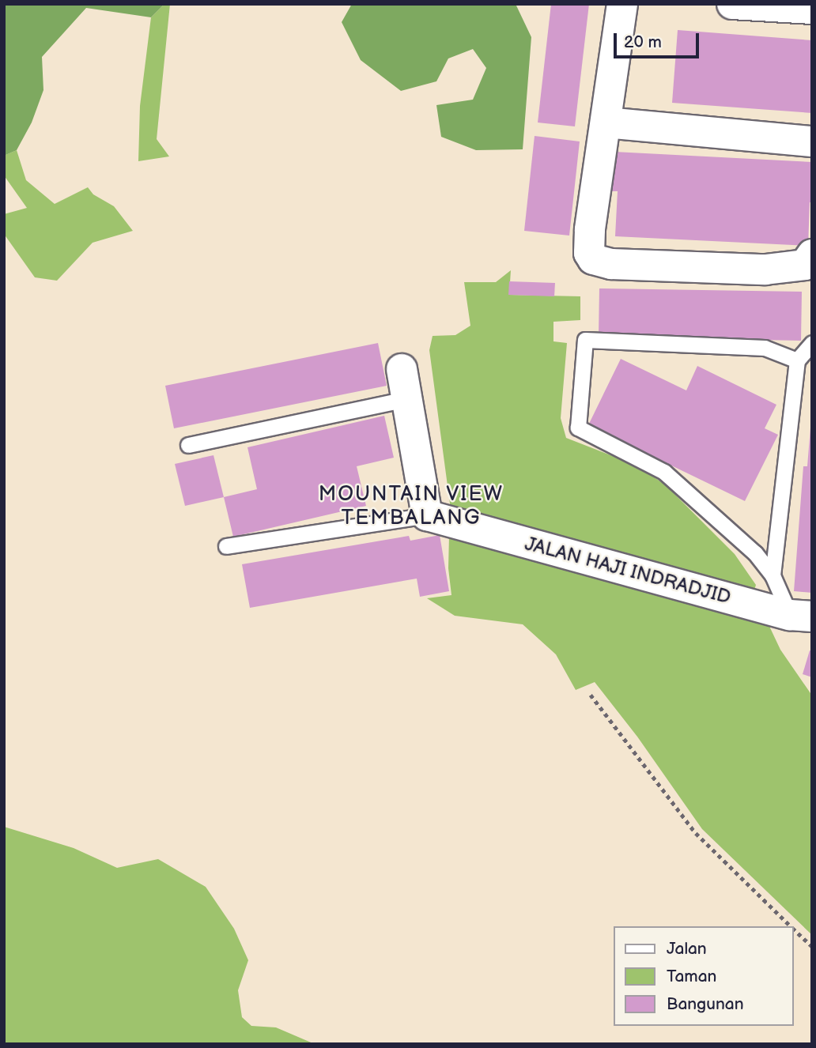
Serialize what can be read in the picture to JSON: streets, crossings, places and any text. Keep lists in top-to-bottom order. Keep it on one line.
{"streets":{"street":["JALAN HAJI INDRADJID"]},"districts":["MOUNTAIN VIEW TEMBALANG"],"legend":["Jalan","Taman","Bangunan"],"scale_bar":"20 m"}
